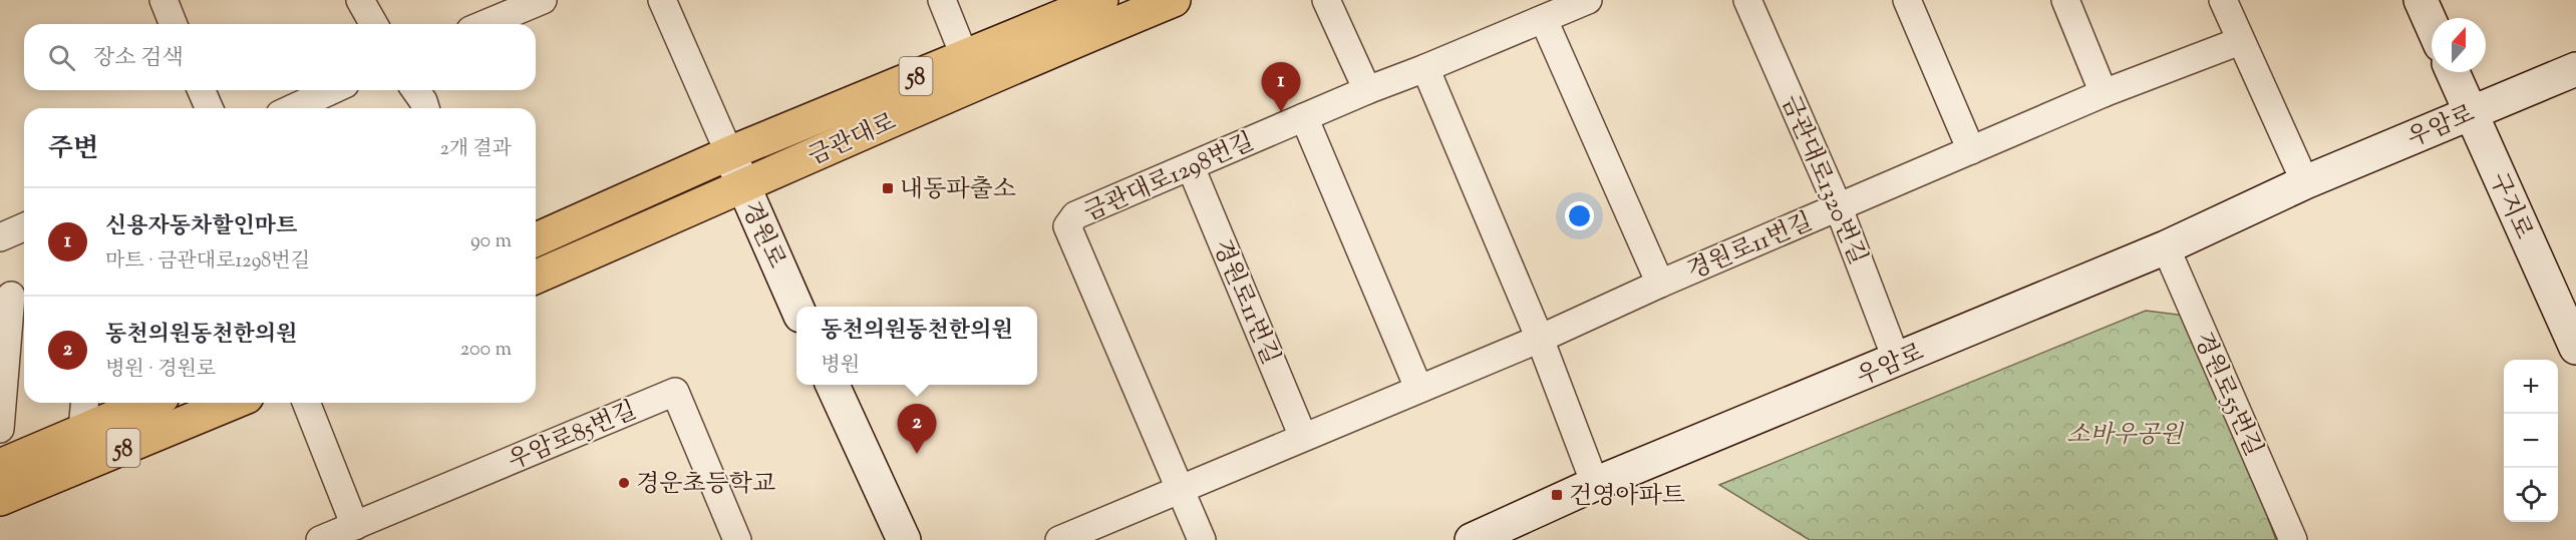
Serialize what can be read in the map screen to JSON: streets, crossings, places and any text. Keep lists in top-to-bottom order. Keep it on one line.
{"streets":{"main road":["58","금관대로"],"street":["우암로","금관대로1298번길","금관대로1320번길","구지로","경원로","경원로11번길","경원로55번길","우암로85번길"]},"crossings":[["우암로","금관대로1320번길"],["우암로","구지로"],["우암로","경원로55번길"],["금관대로","경원로"],["금관대로1298번길","경원로11번길"],["금관대로1320번길","경원로11번길"]],"parks":["소바우공원"],"places":{"transit":["내동파출소","건영아파트"],"other":["경운초등학교"]},"north":"top","page":{"search":"장소 검색","pins":["1","2"],"heading":["주변","2개 결과"],"list":[{"mark":"1","name":"신용자동차할인마트","note":"마트 · 금관대로1298번길","value":"90 m"},{"mark":"2","name":"동천의원동천한의원","note":"병원 · 경원로","value":"200 m"}],"popup":["동천의원동천한의원","병원"],"map_buttons":["+","−"]}}
